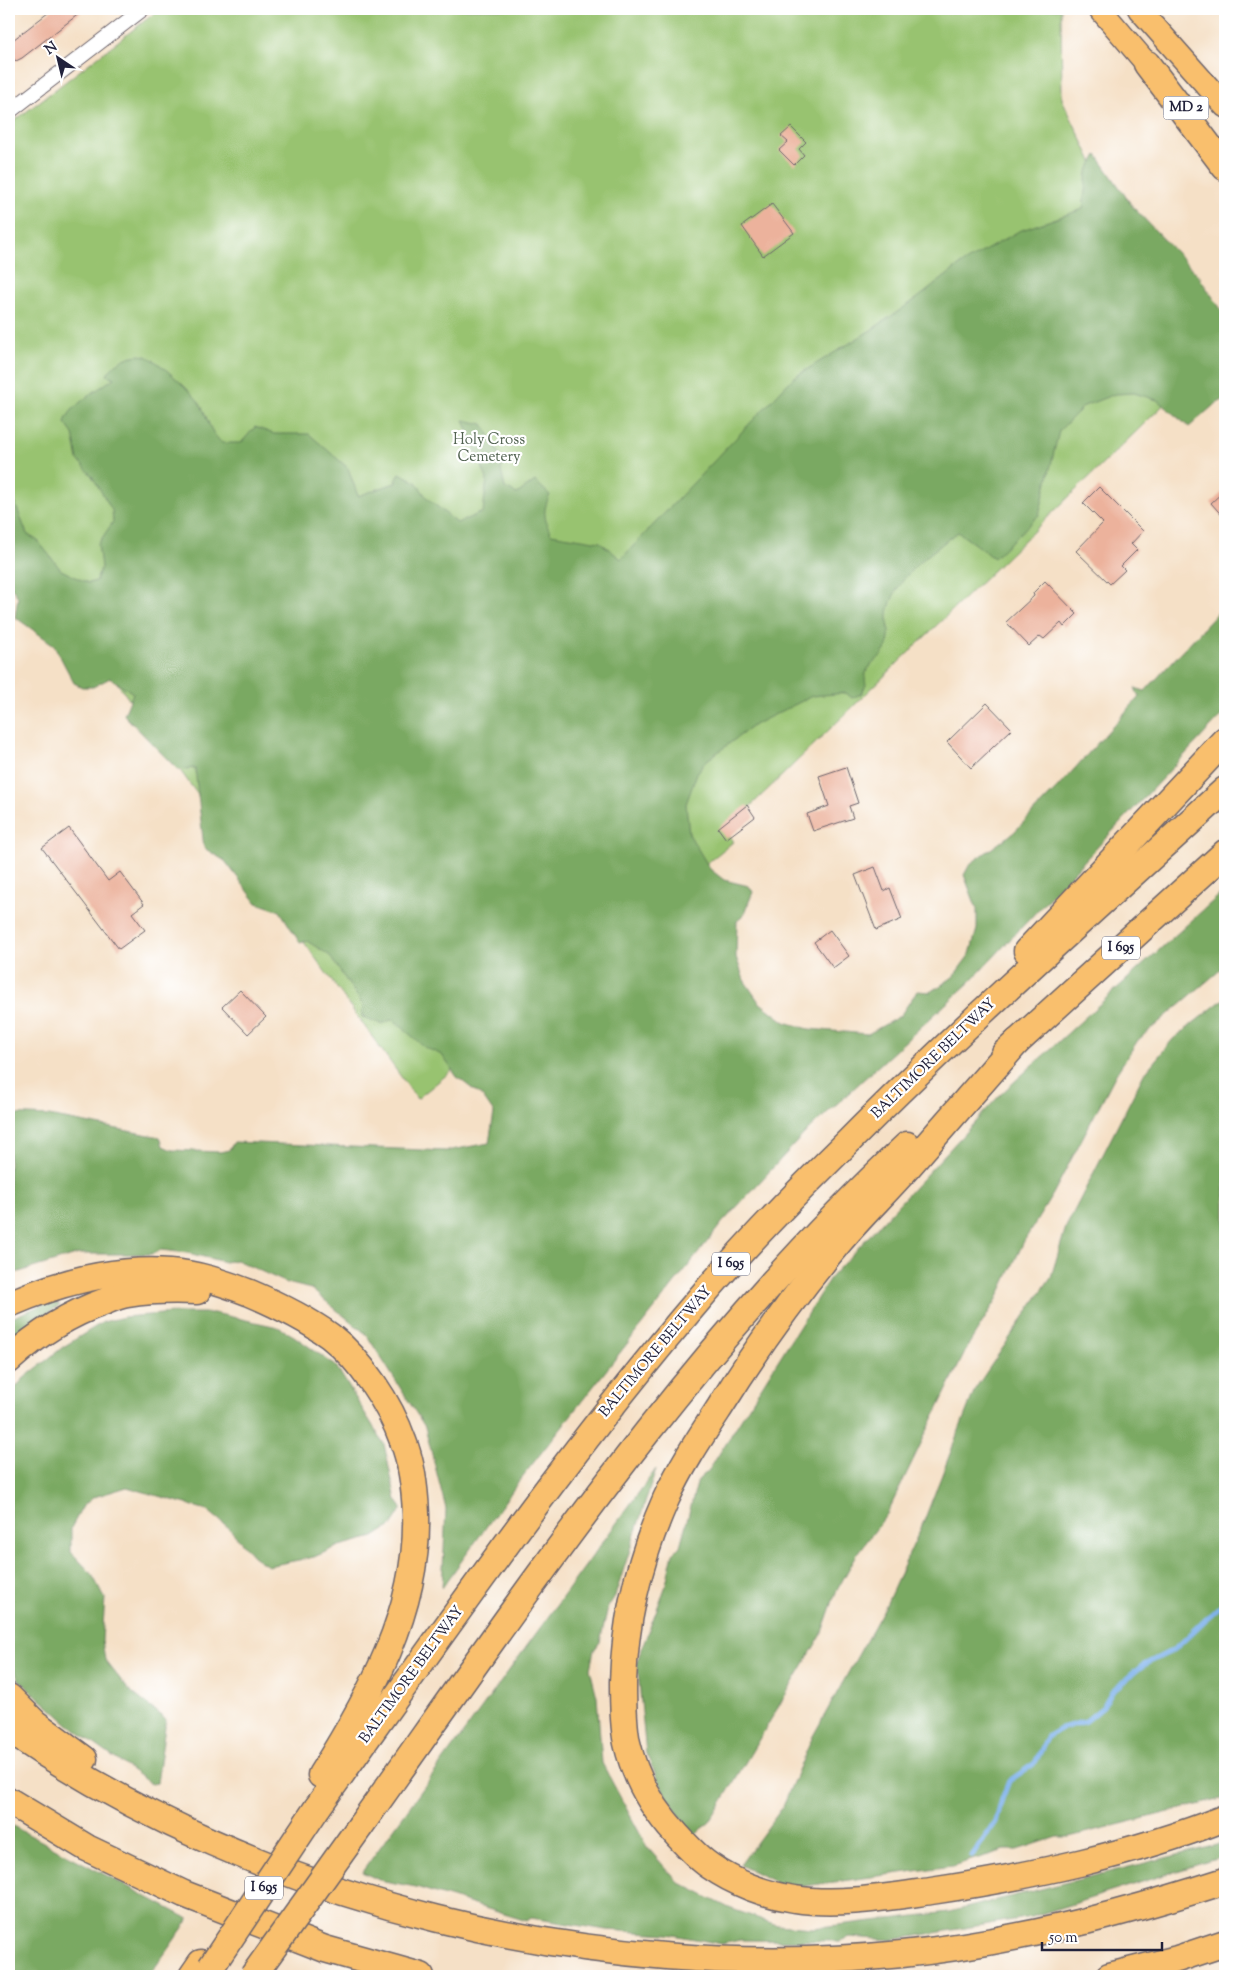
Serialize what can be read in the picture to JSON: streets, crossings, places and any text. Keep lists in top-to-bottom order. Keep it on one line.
{"streets":{"highway":["I 695","BALTIMORE BELTWAY"],"main road":["MD 2"]},"parks":["Holy Cross Cemetery"],"scale_bar":"50 m","north":"top left"}
